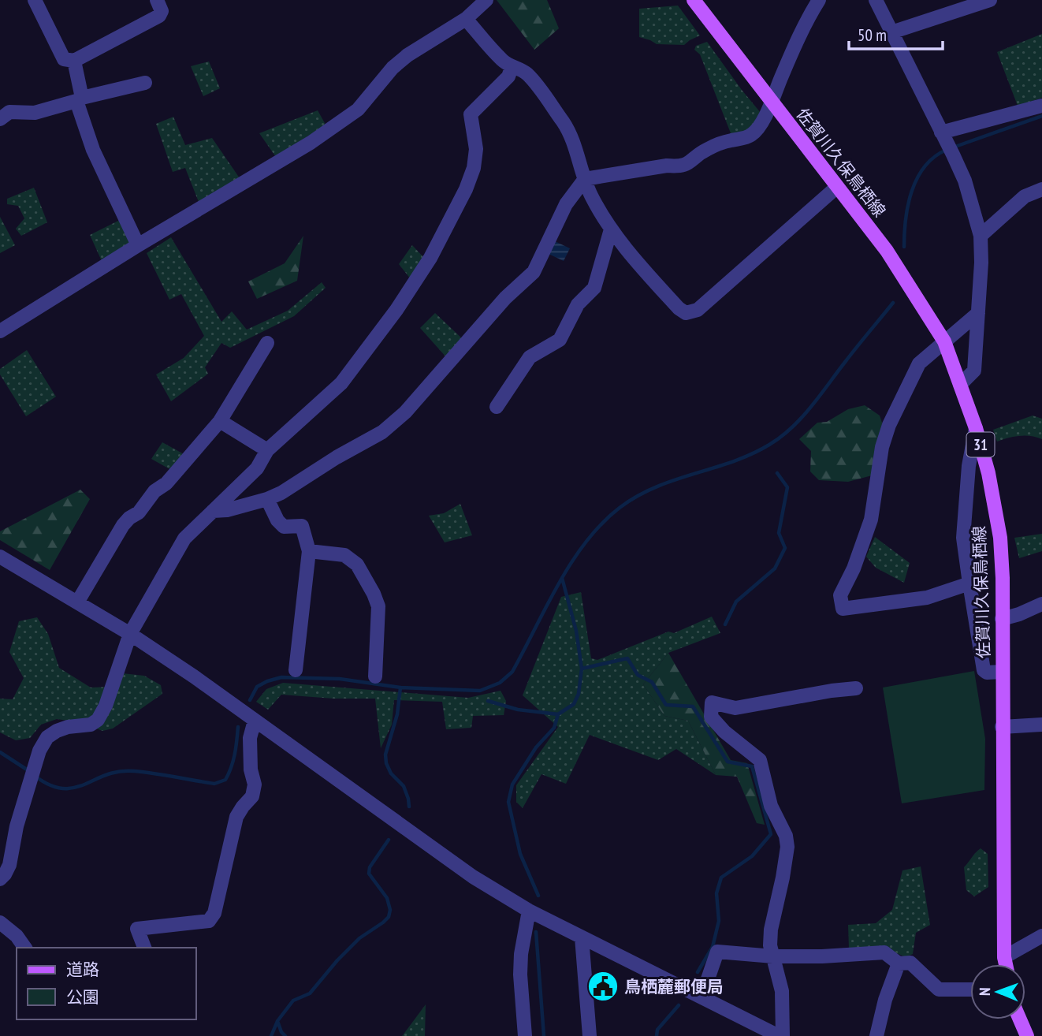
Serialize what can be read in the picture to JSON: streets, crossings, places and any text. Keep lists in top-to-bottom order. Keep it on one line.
{"streets":{"main road":["佐賀川久保鳥栖線","31"]},"places":{"public building":["鳥栖麓郵便局"]},"legend":["道路","公園"],"scale_bar":"50 m","north":"left"}
